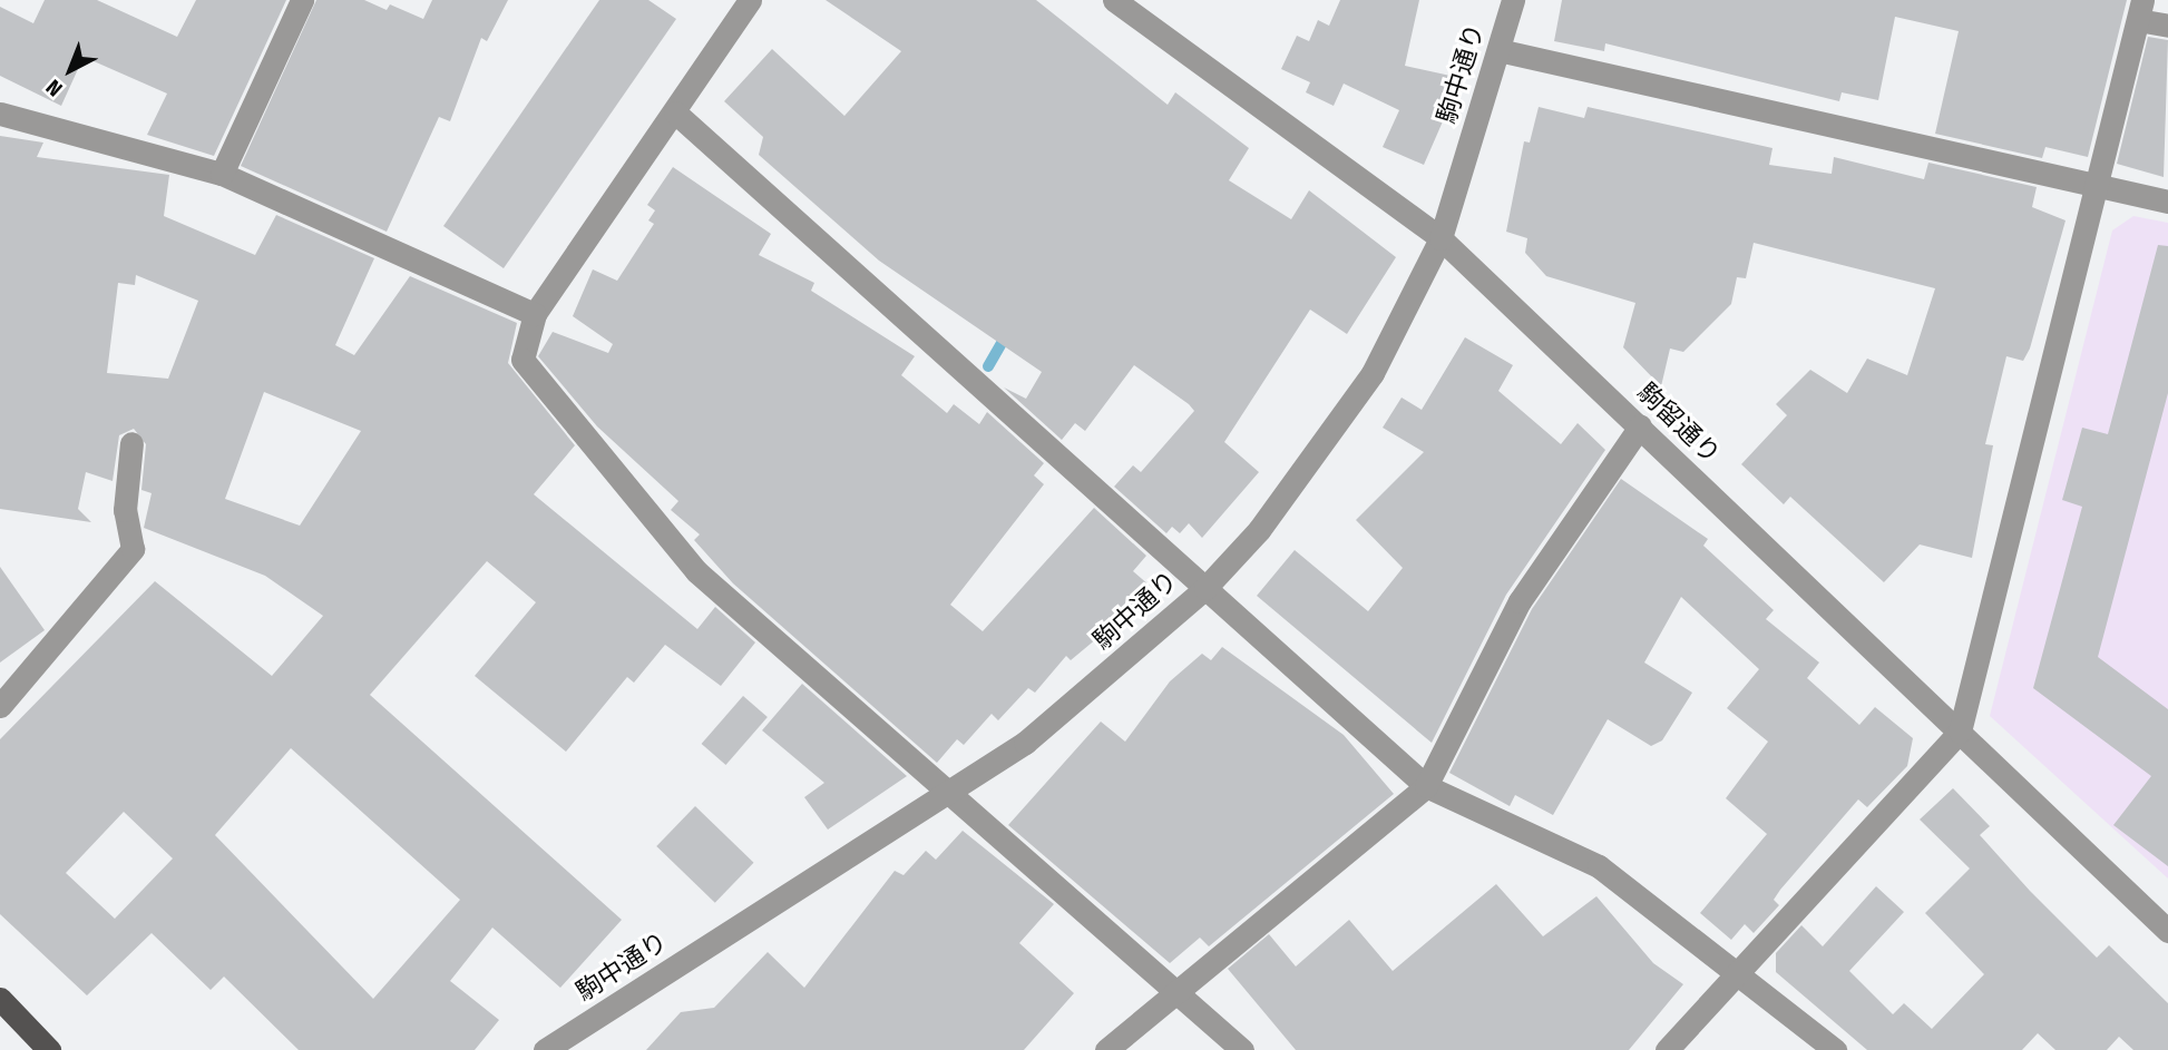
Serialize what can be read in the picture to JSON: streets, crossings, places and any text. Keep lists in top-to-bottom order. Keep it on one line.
{"streets":{"street":["駒中通り","駒留通り"]},"crossings":[["駒中通り","駒留通り"]],"north":"bottom left"}
